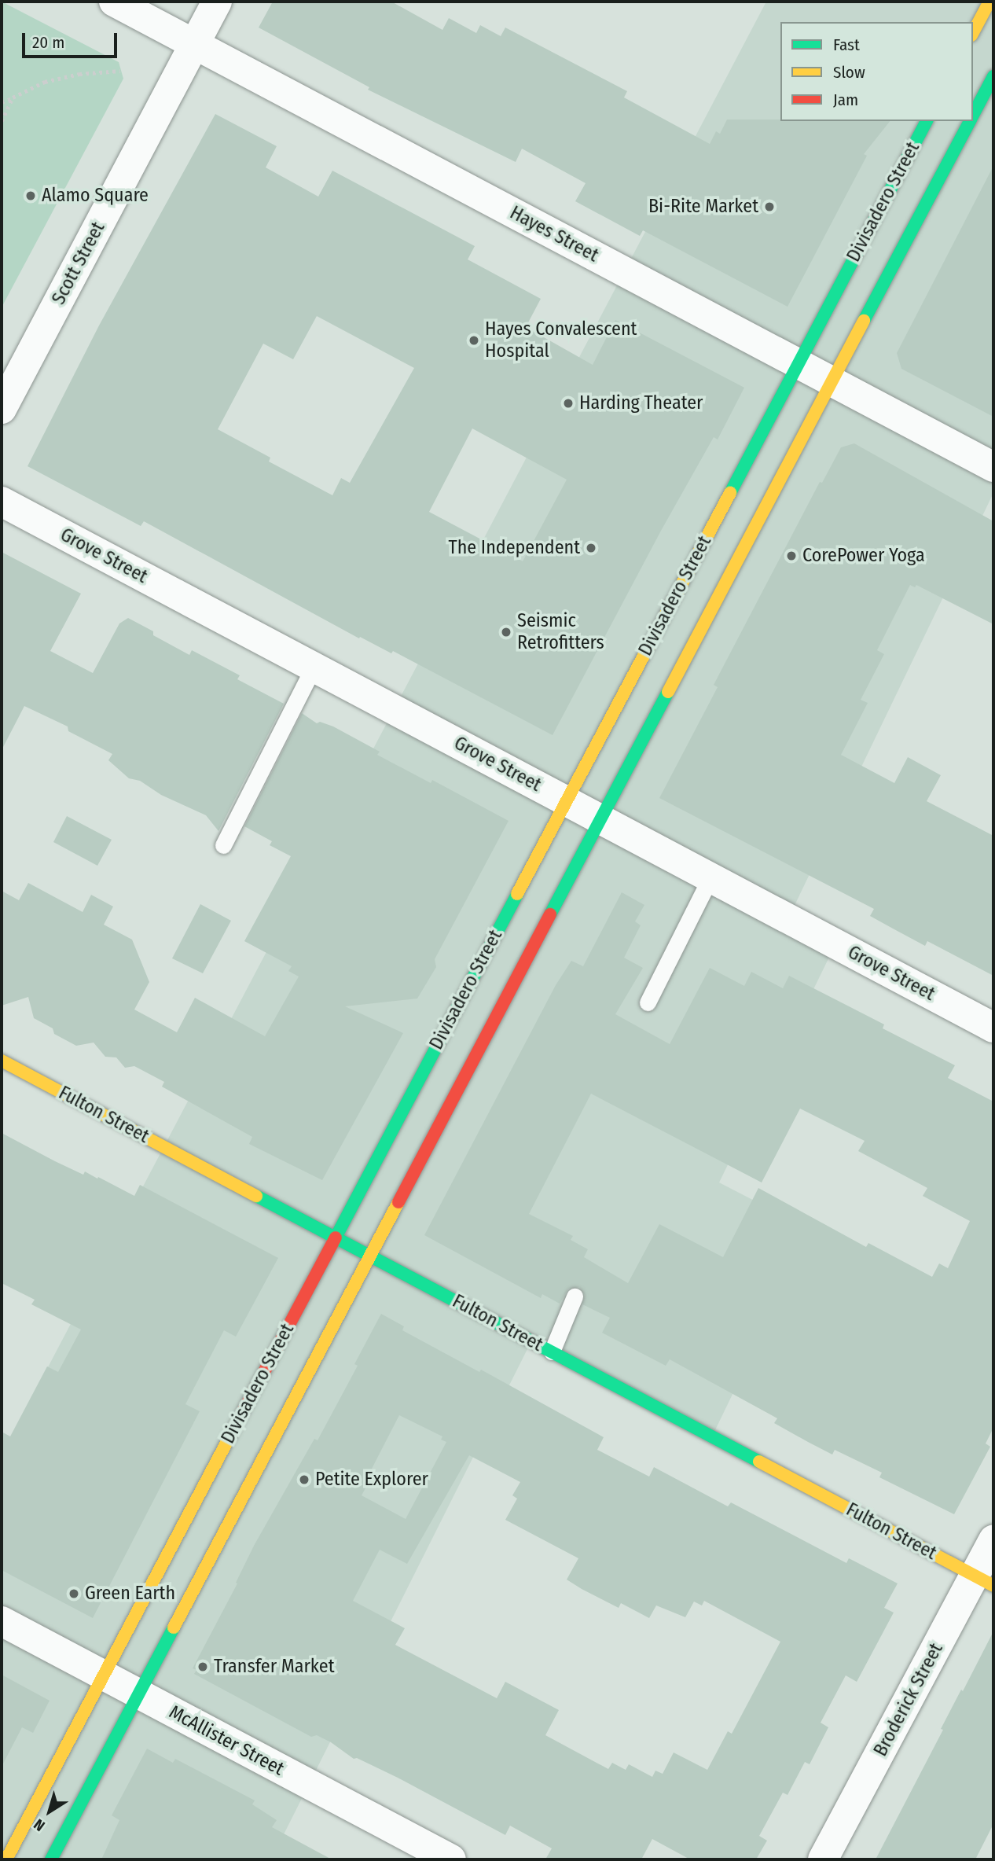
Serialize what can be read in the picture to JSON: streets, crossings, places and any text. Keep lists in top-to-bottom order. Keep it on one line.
{"streets":{"main road":["Divisadero Street","Fulton Street"],"street":["Hayes Street","Scott Street","Grove Street","Broderick Street","McAllister Street"]},"crossings":[["Divisadero Street","Hayes Street"],["Divisadero Street","Grove Street"],["Divisadero Street","Fulton Street"],["Divisadero Street","McAllister Street"],["Hayes Street","Scott Street"],["Fulton Street","Broderick Street"]],"places":["Alamo Square","Bi-Rite Market","Hayes Convalescent Hospital","Harding Theater","The Independent","CorePower Yoga","Seismic Retrofitters","Petite Explorer","Green Earth","Transfer Market"],"legend":["Fast","Slow","Jam"],"scale_bar":"20 m","north":"bottom left"}
